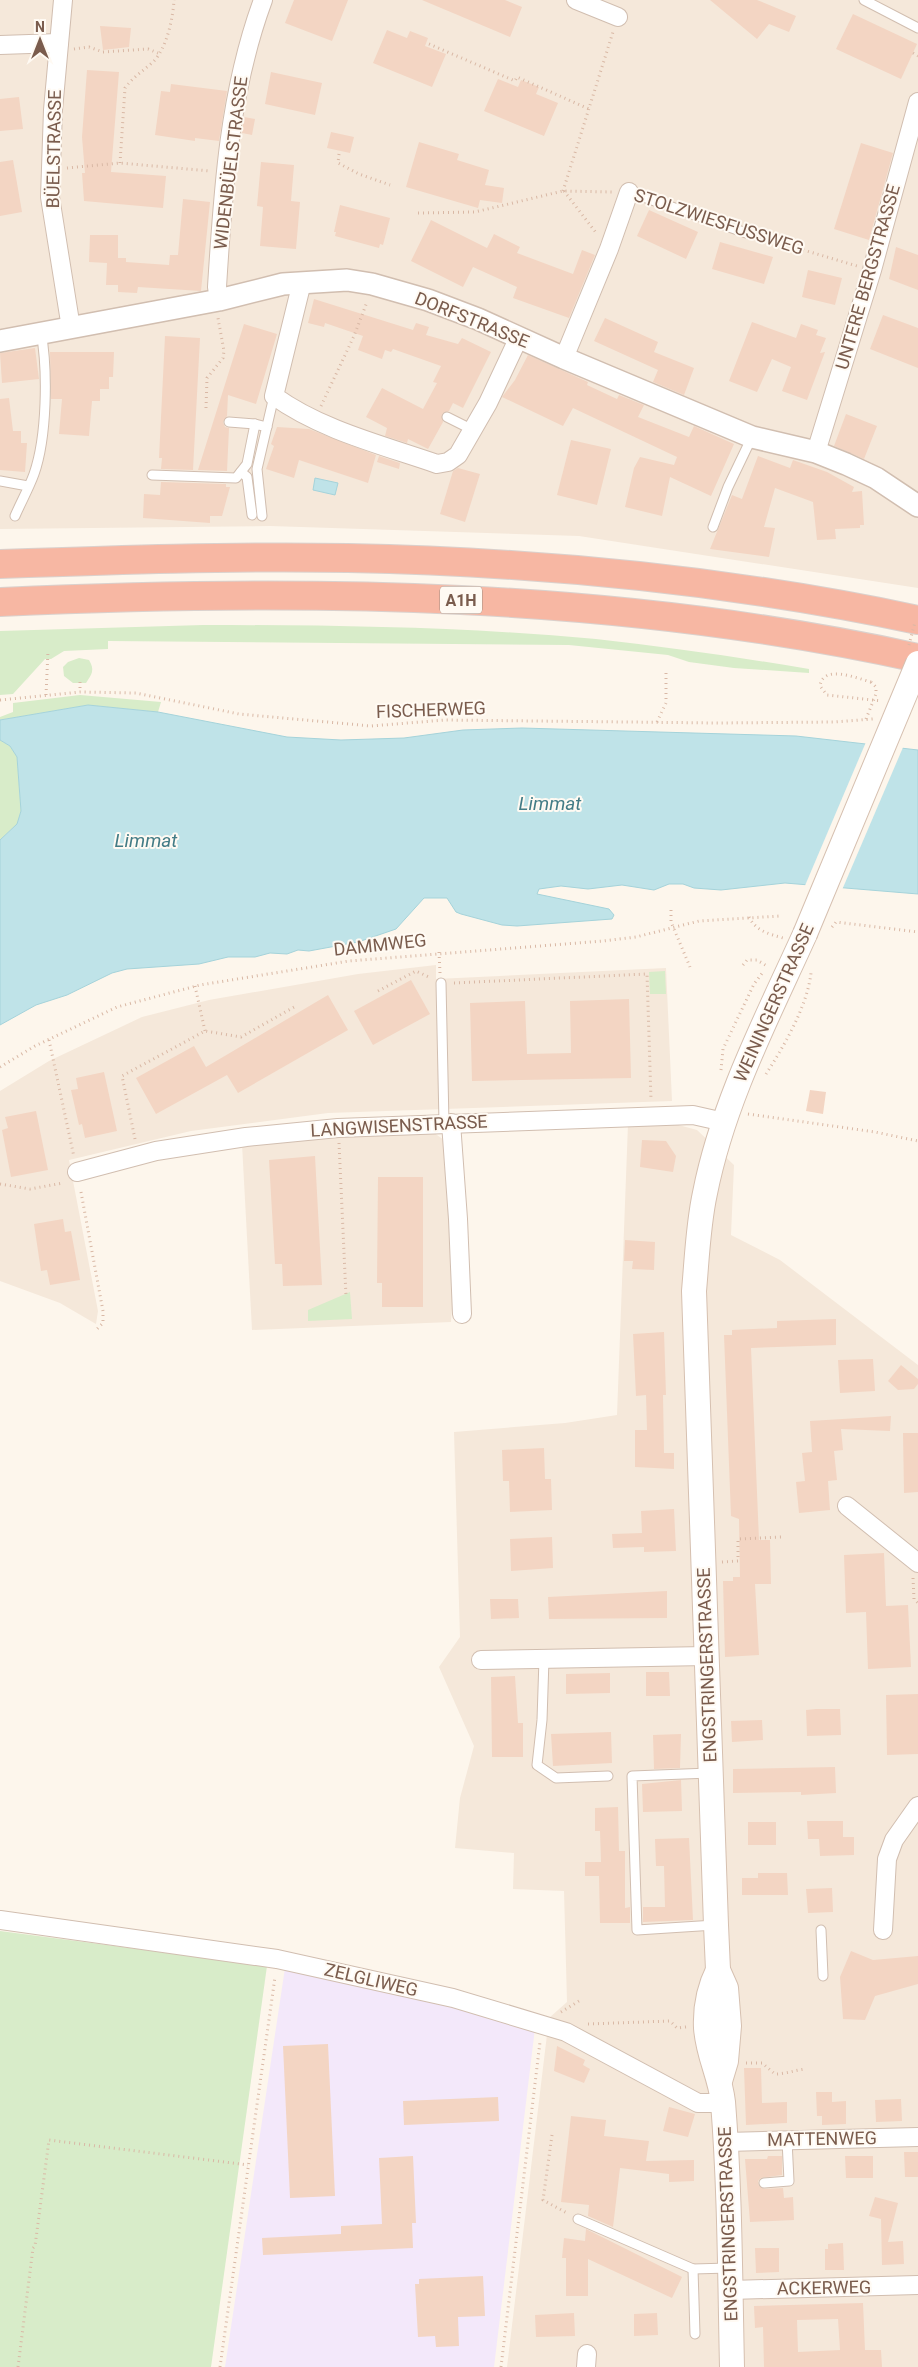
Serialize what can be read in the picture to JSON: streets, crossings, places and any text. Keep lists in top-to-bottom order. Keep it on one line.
{"streets":{"highway":["A1H"],"main road":["WEININGERSTRASSE","ENGSTRINGERSTRASSE"],"street":["BÜELSTRASSE","WIDENBÜELSTRASSE","UNTERE BERGSTRASSE","DORFSTRASSE","LANGWISENSTRASSE","ZELGLIWEG","MATTENWEG","ACKERWEG"],"lane":["STOLZWIESFUSSWEG"],"path":["FISCHERWEG","DAMMWEG"]},"crossings":[["BÜELSTRASSE","DORFSTRASSE"],["WIDENBÜELSTRASSE","DORFSTRASSE"],["STOLZWIESFUSSWEG","UNTERE BERGSTRASSE"],["UNTERE BERGSTRASSE","DORFSTRASSE"],["WEININGERSTRASSE","LANGWISENSTRASSE"],["WEININGERSTRASSE","ENGSTRINGERSTRASSE"],["ENGSTRINGERSTRASSE","ZELGLIWEG"],["ENGSTRINGERSTRASSE","MATTENWEG"],["ENGSTRINGERSTRASSE","ACKERWEG"]],"water":["Limmat"],"north":"top"}
